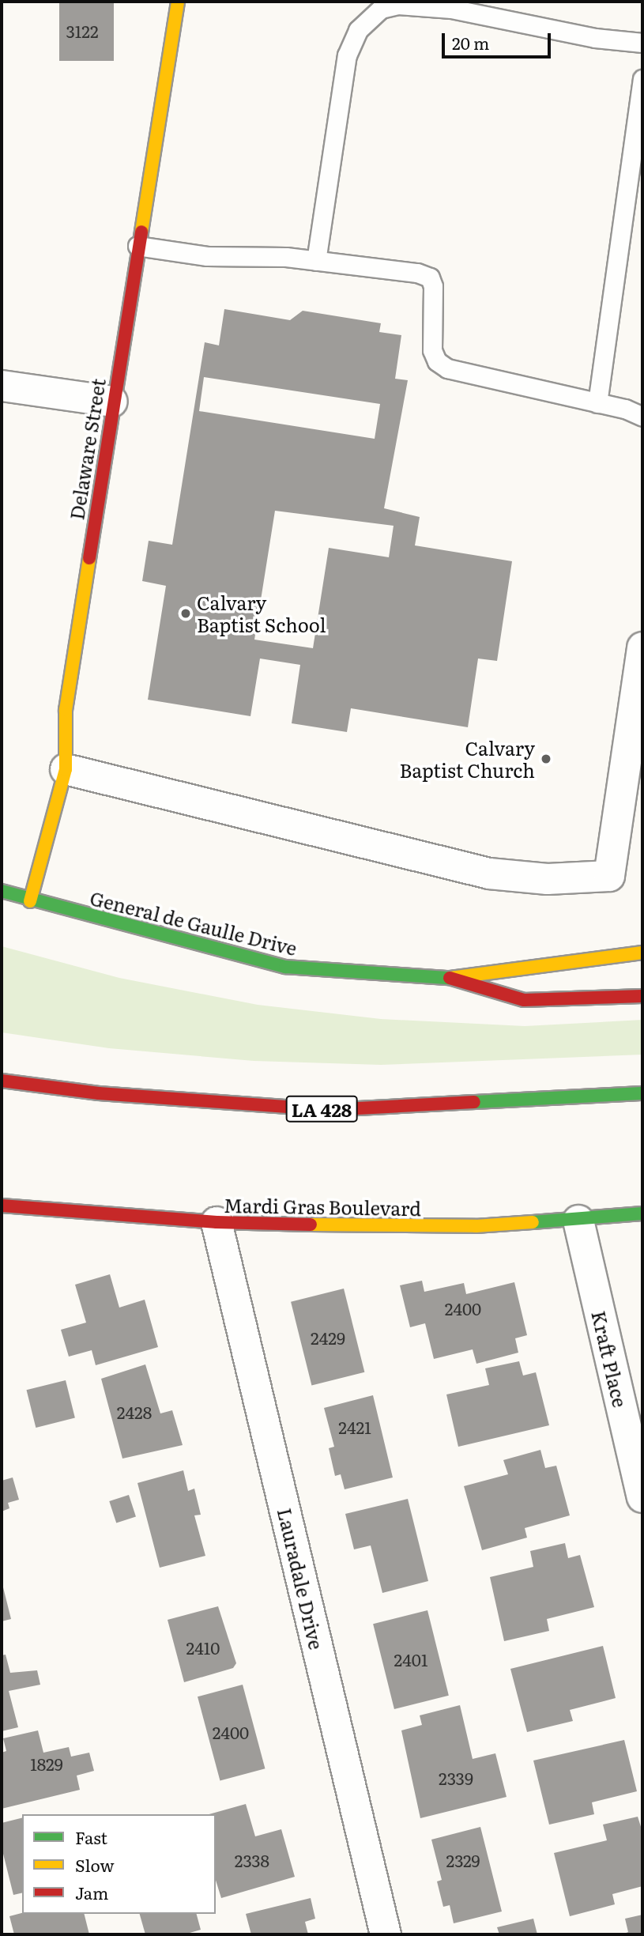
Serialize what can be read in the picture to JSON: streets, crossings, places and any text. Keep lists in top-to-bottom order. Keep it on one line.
{"streets":{"main road":["Delaware Street","General de Gaulle Drive","LA 428","Mardi Gras Boulevard"],"street":["Kraft Place","Lauradale Drive"]},"crossings":[["Delaware Street","General de Gaulle Drive"],["Mardi Gras Boulevard","Kraft Place"],["Mardi Gras Boulevard","Lauradale Drive"]],"places":["Calvary Baptist School","Calvary Baptist Church"],"house_numbers":["3122","2400","2429","2428","2421","2410","2401","2400","1829","2339","2338","2329"],"legend":["Fast","Slow","Jam"],"scale_bar":"20 m"}
